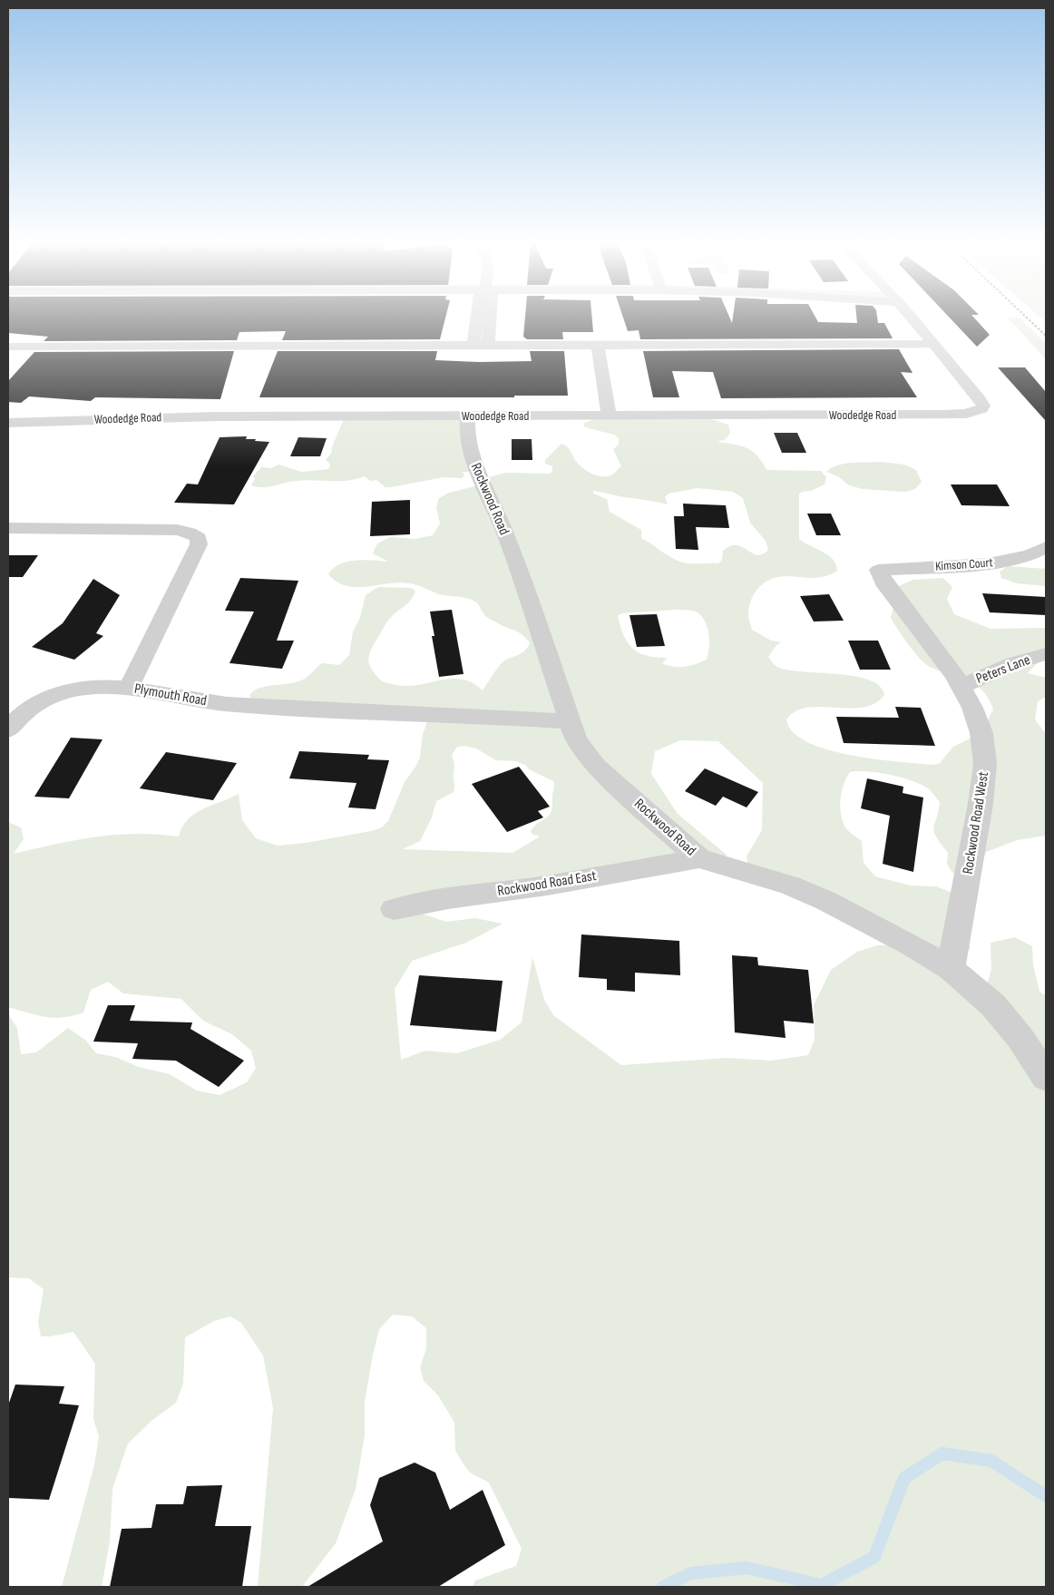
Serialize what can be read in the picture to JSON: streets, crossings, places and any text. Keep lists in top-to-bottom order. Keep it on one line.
{"streets":{"street":["Woodedge Road","Rockwood Road","Kimson Court","Peters Lane","Plymouth Road","Rockwood Road West","Rockwood Road East"]},"crossings":[["Woodedge Road","Rockwood Road"],["Rockwood Road","Plymouth Road"],["Rockwood Road","Rockwood Road West"],["Rockwood Road","Rockwood Road East"],["Kimson Court","Rockwood Road West"],["Peters Lane","Rockwood Road West"]]}
